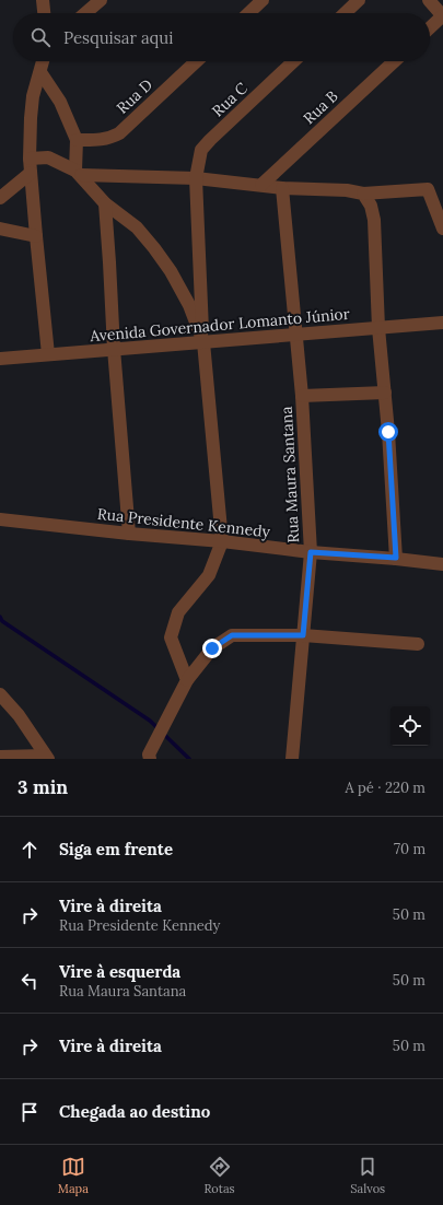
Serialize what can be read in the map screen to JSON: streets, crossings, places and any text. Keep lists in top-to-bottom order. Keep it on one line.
{"streets":{"street":["Rua D","Rua C","Rua B","Avenida Governador Lomanto Júnior","Rua Maura Santana","Rua Presidente Kennedy"]},"crossings":[["Rua C","Avenida Governador Lomanto Júnior"],["Avenida Governador Lomanto Júnior","Rua Maura Santana"],["Rua Maura Santana","Rua Presidente Kennedy"]],"page":{"search":"Pesquisar aqui","heading":["3 min","A pé · 220 m"],"list":[["Siga em frente","70 m"],["Vire à direita","Rua Presidente Kennedy","50 m"],["Vire à esquerda","Rua Maura Santana","50 m"],["Vire à direita","50 m"],"Chegada ao destino"],"nav":["Mapa","Rotas","Salvos"]}}
